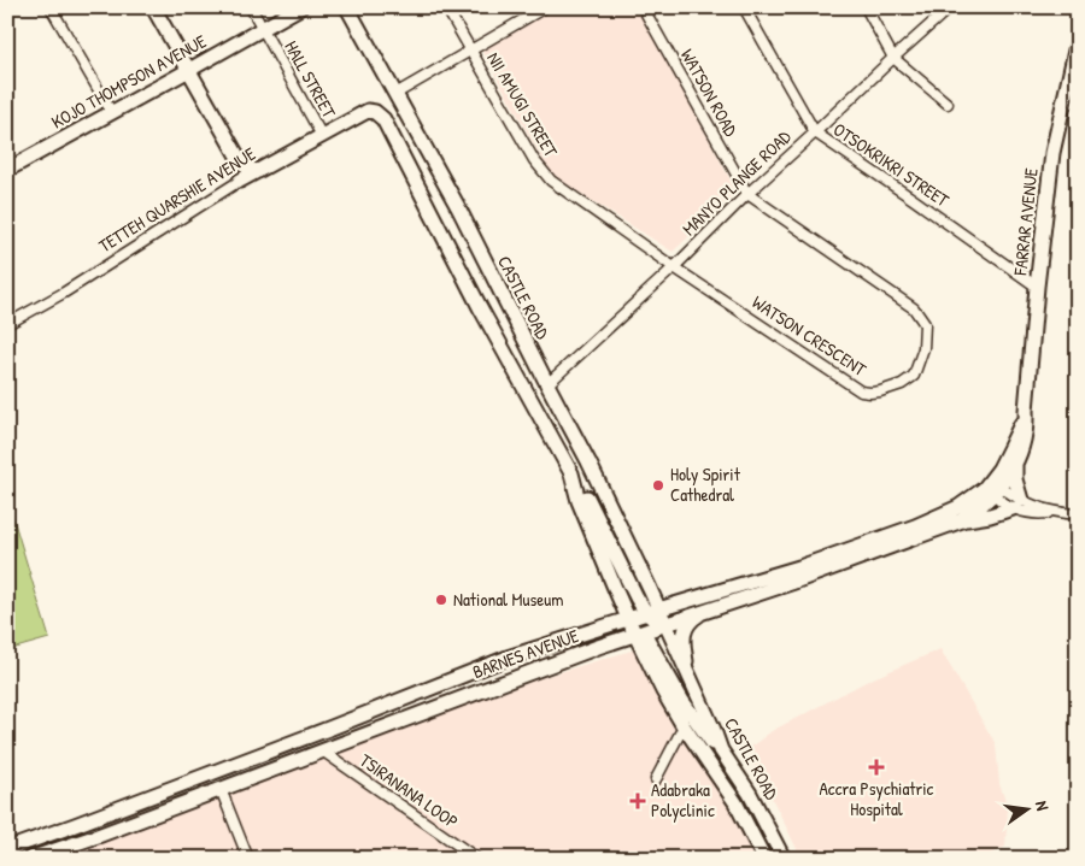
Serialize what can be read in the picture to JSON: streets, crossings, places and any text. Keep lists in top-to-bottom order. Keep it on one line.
{"streets":{"main road":["KOJO THOMPSON AVENUE","TETTEH QUARSHIE AVENUE","FARRAR AVENUE","CASTLE ROAD","BARNES AVENUE"],"street":["HALL STREET","WATSON ROAD","NII AMUGI STREET","OTSOKRIKRI STREET","MANYO PLANGE ROAD","WATSON CRESCENT","TSIRANANA LOOP"]},"crossings":[["HALL STREET","KOJO THOMPSON AVENUE"],["HALL STREET","TETTEH QUARSHIE AVENUE"],["WATSON ROAD","MANYO PLANGE ROAD"],["WATSON ROAD","WATSON CRESCENT"],["NII AMUGI STREET","MANYO PLANGE ROAD"],["NII AMUGI STREET","WATSON CRESCENT"],["OTSOKRIKRI STREET","MANYO PLANGE ROAD"],["OTSOKRIKRI STREET","FARRAR AVENUE"],["MANYO PLANGE ROAD","CASTLE ROAD"],["MANYO PLANGE ROAD","WATSON CRESCENT"],["TETTEH QUARSHIE AVENUE","CASTLE ROAD"],["FARRAR AVENUE","BARNES AVENUE"],["CASTLE ROAD","BARNES AVENUE"],["BARNES AVENUE","TSIRANANA LOOP"]],"places":{"other":["Holy Spirit Cathedral","National Museum"],"health":["Accra Psychiatric Hospital","Adabraka Polyclinic"]},"north":"right"}
